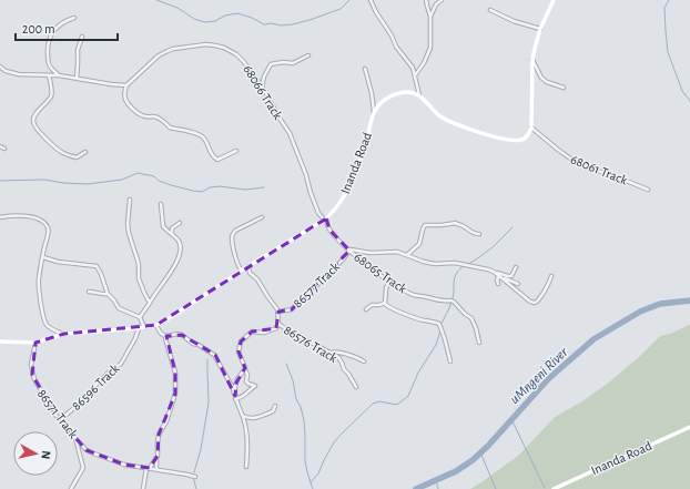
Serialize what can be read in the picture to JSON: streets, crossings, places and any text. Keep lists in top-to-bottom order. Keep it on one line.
{"streets":{"street":["68066 Track","Inanda Road","68061 Track","68065 Track","86577 Track","86576 Track","86596 Track","86571 Track"]},"crossings":[["68066 Track","Inanda Road"],["68066 Track","68065 Track"],["Inanda Road","68065 Track"],["Inanda Road","86596 Track"],["Inanda Road","86571 Track"],["68065 Track","86577 Track"],["86596 Track","86571 Track"]],"water":["uMngeni River"],"scale_bar":"200 m","north":"right"}
